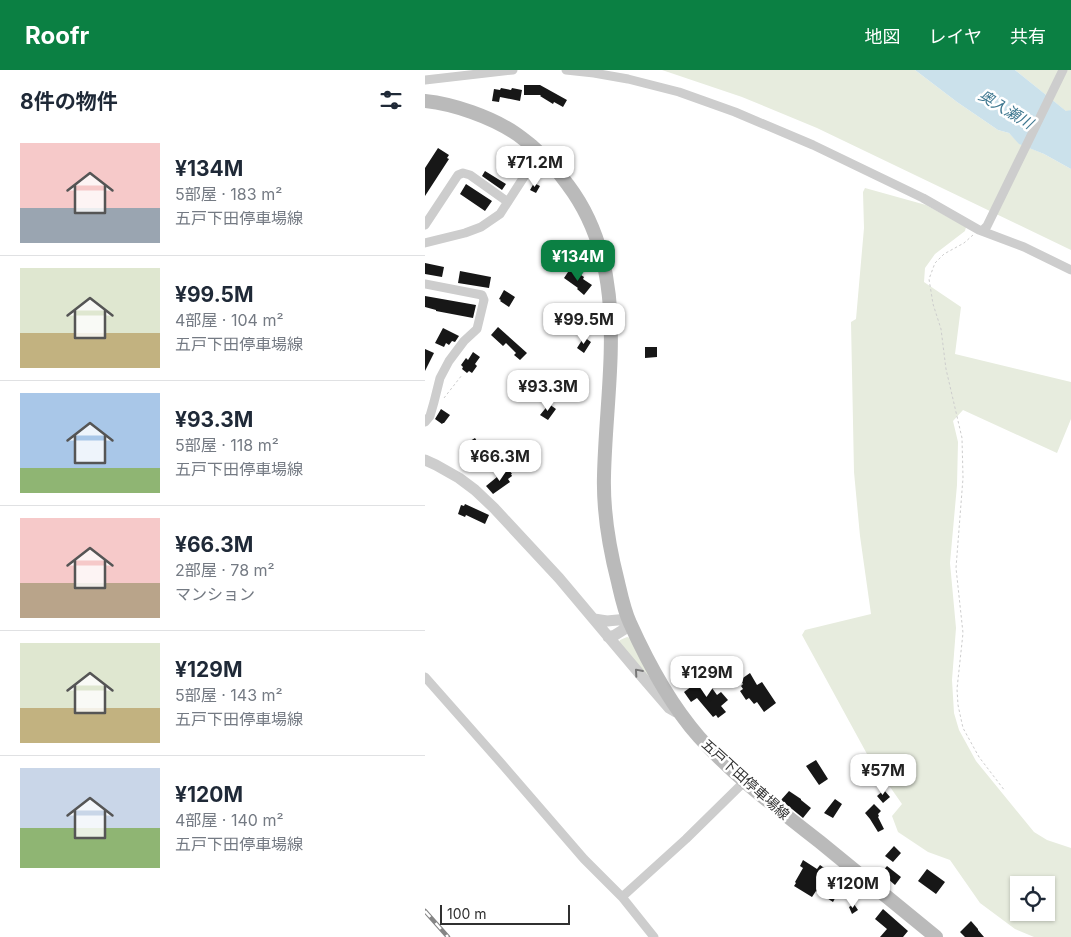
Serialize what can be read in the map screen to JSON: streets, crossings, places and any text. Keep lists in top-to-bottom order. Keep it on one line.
{"streets":{"main road":["五戸下田停車場線"]},"water":["奥入瀬川"],"scale_bar":"100 m","page":{"header":"Roofr","nav":["地図","レイヤ","共有"],"heading":"8件の物件","list":[{"name":"¥134M","note":"5部屋 · 183 m² · 五戸下田停車場線"},{"name":"¥99.5M","note":"4部屋 · 104 m² · 五戸下田停車場線"},{"name":"¥93.3M","note":"5部屋 · 118 m² · 五戸下田停車場線"},{"name":"¥66.3M","note":"2部屋 · 78 m² · マンション"},{"name":"¥129M","note":"5部屋 · 143 m² · 五戸下田停車場線"},{"name":"¥120M","note":"4部屋 · 140 m² · 五戸下田停車場線"}],"price":["¥71.2M","¥134M","¥99.5M","¥93.3M","¥66.3M","¥129M","¥57M","¥120M"],"scale":"100 m"}}
